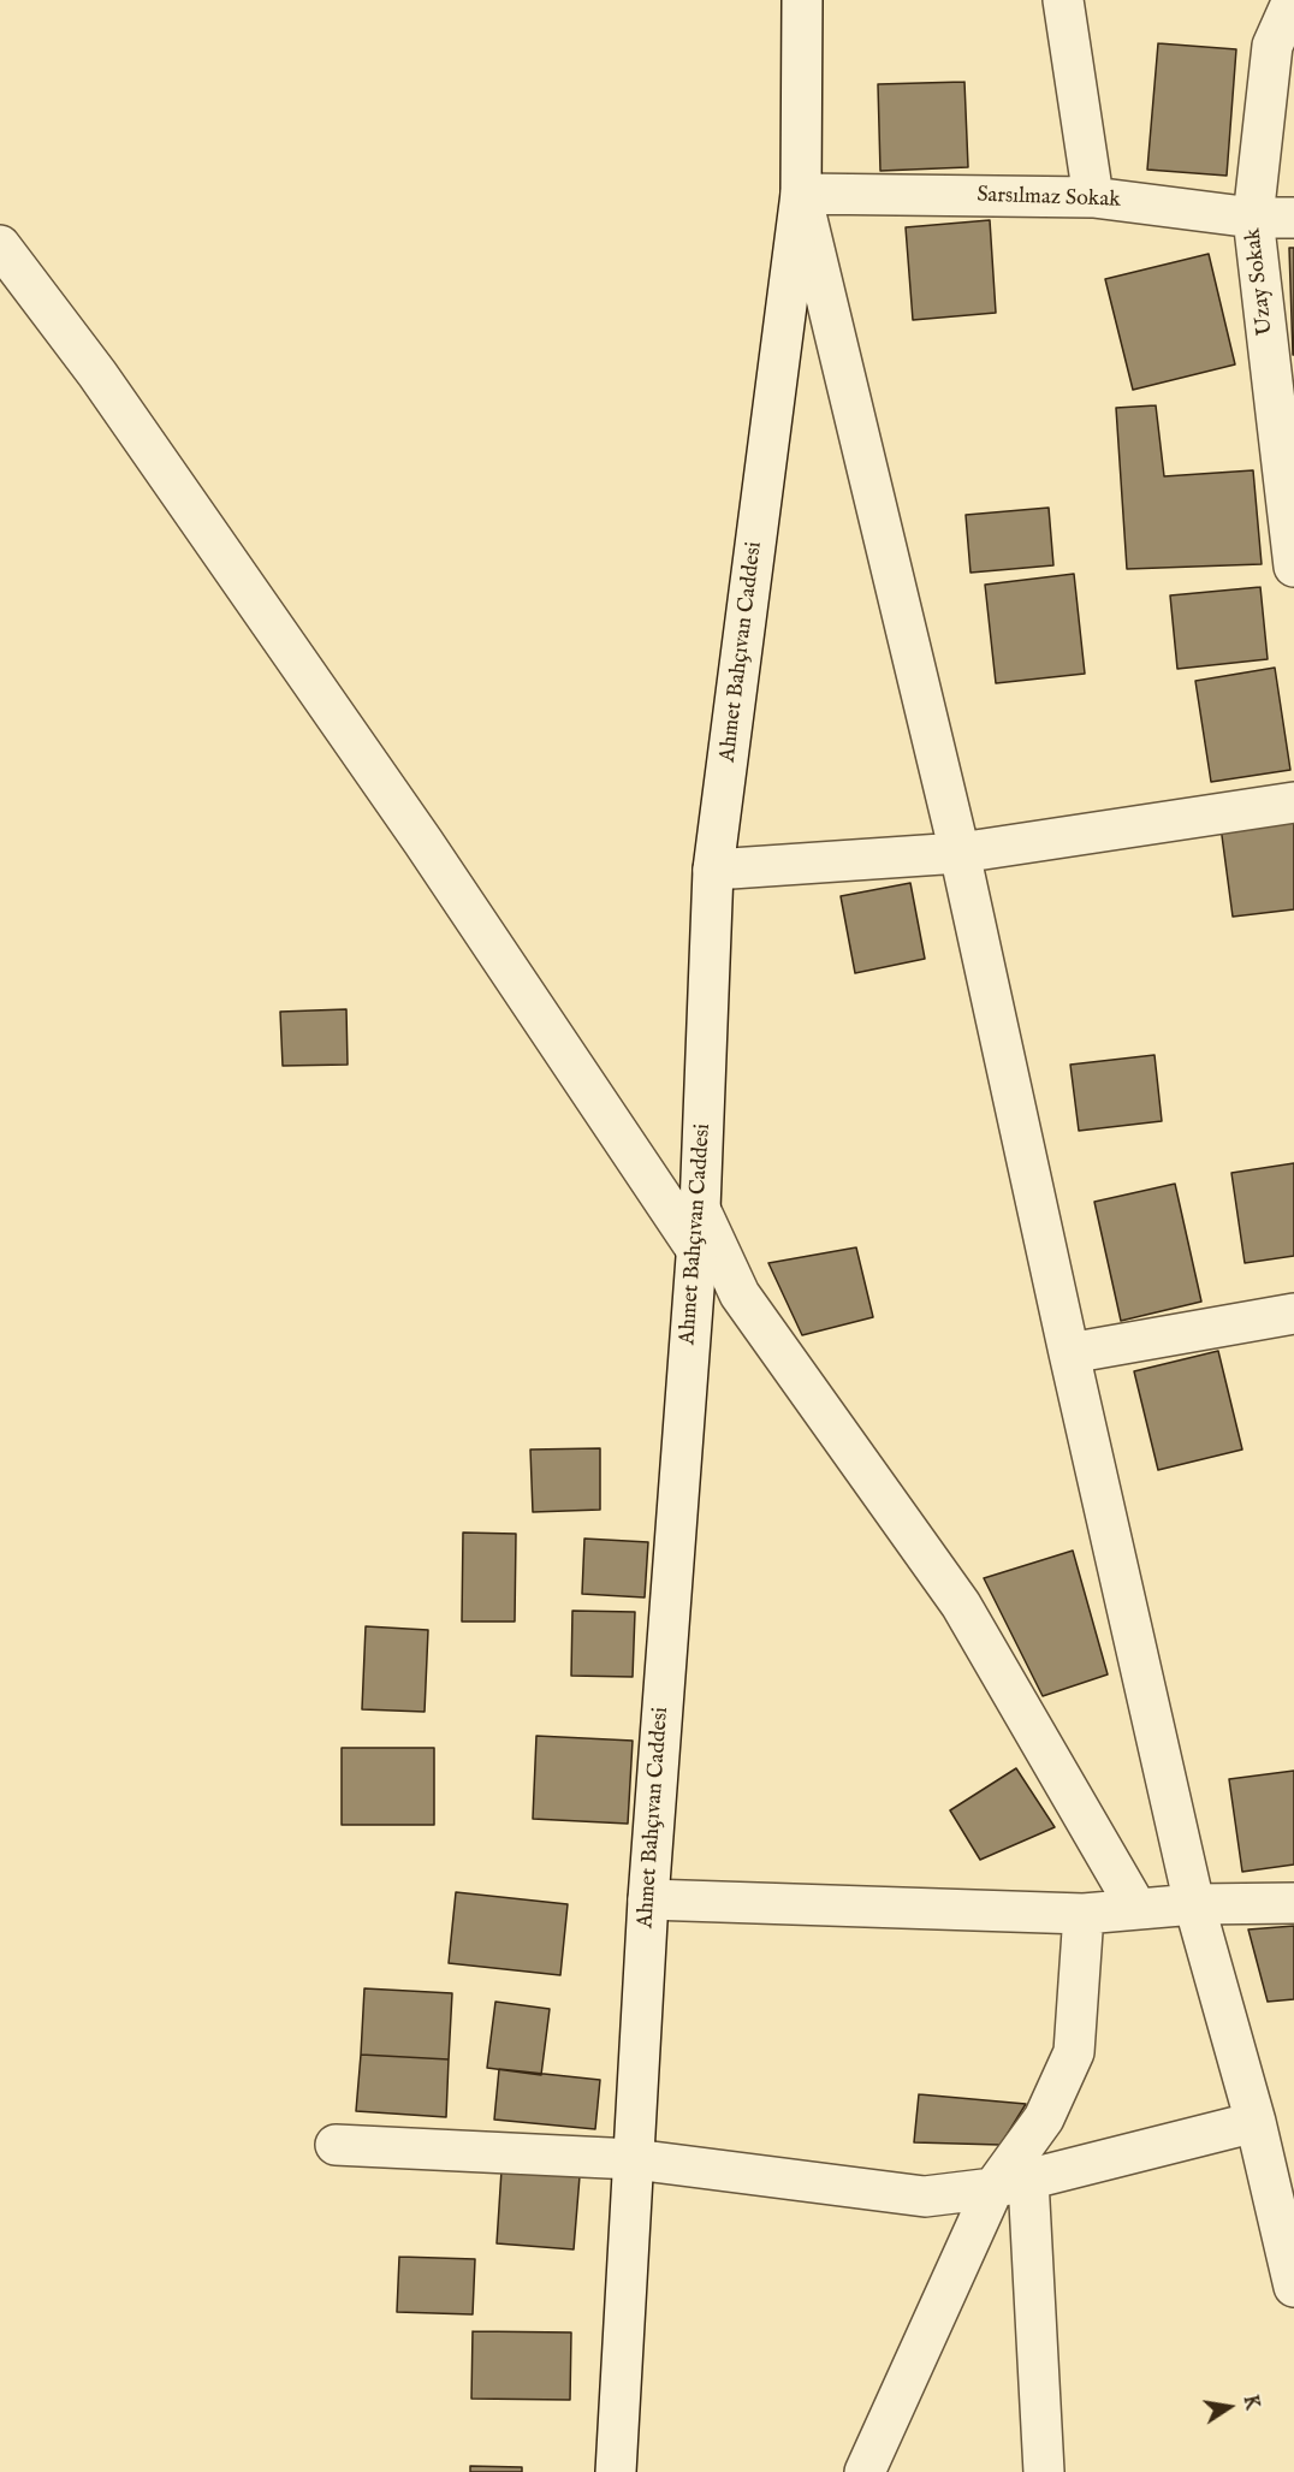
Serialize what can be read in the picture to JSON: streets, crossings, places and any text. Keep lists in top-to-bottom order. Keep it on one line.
{"streets":{"street":["Sarsılmaz Sokak","Uzay Sokak","Ahmet Bahçıvan Caddesi"]},"crossings":[["Sarsılmaz Sokak","Uzay Sokak"],["Sarsılmaz Sokak","Ahmet Bahçıvan Caddesi"]],"north":"right"}
